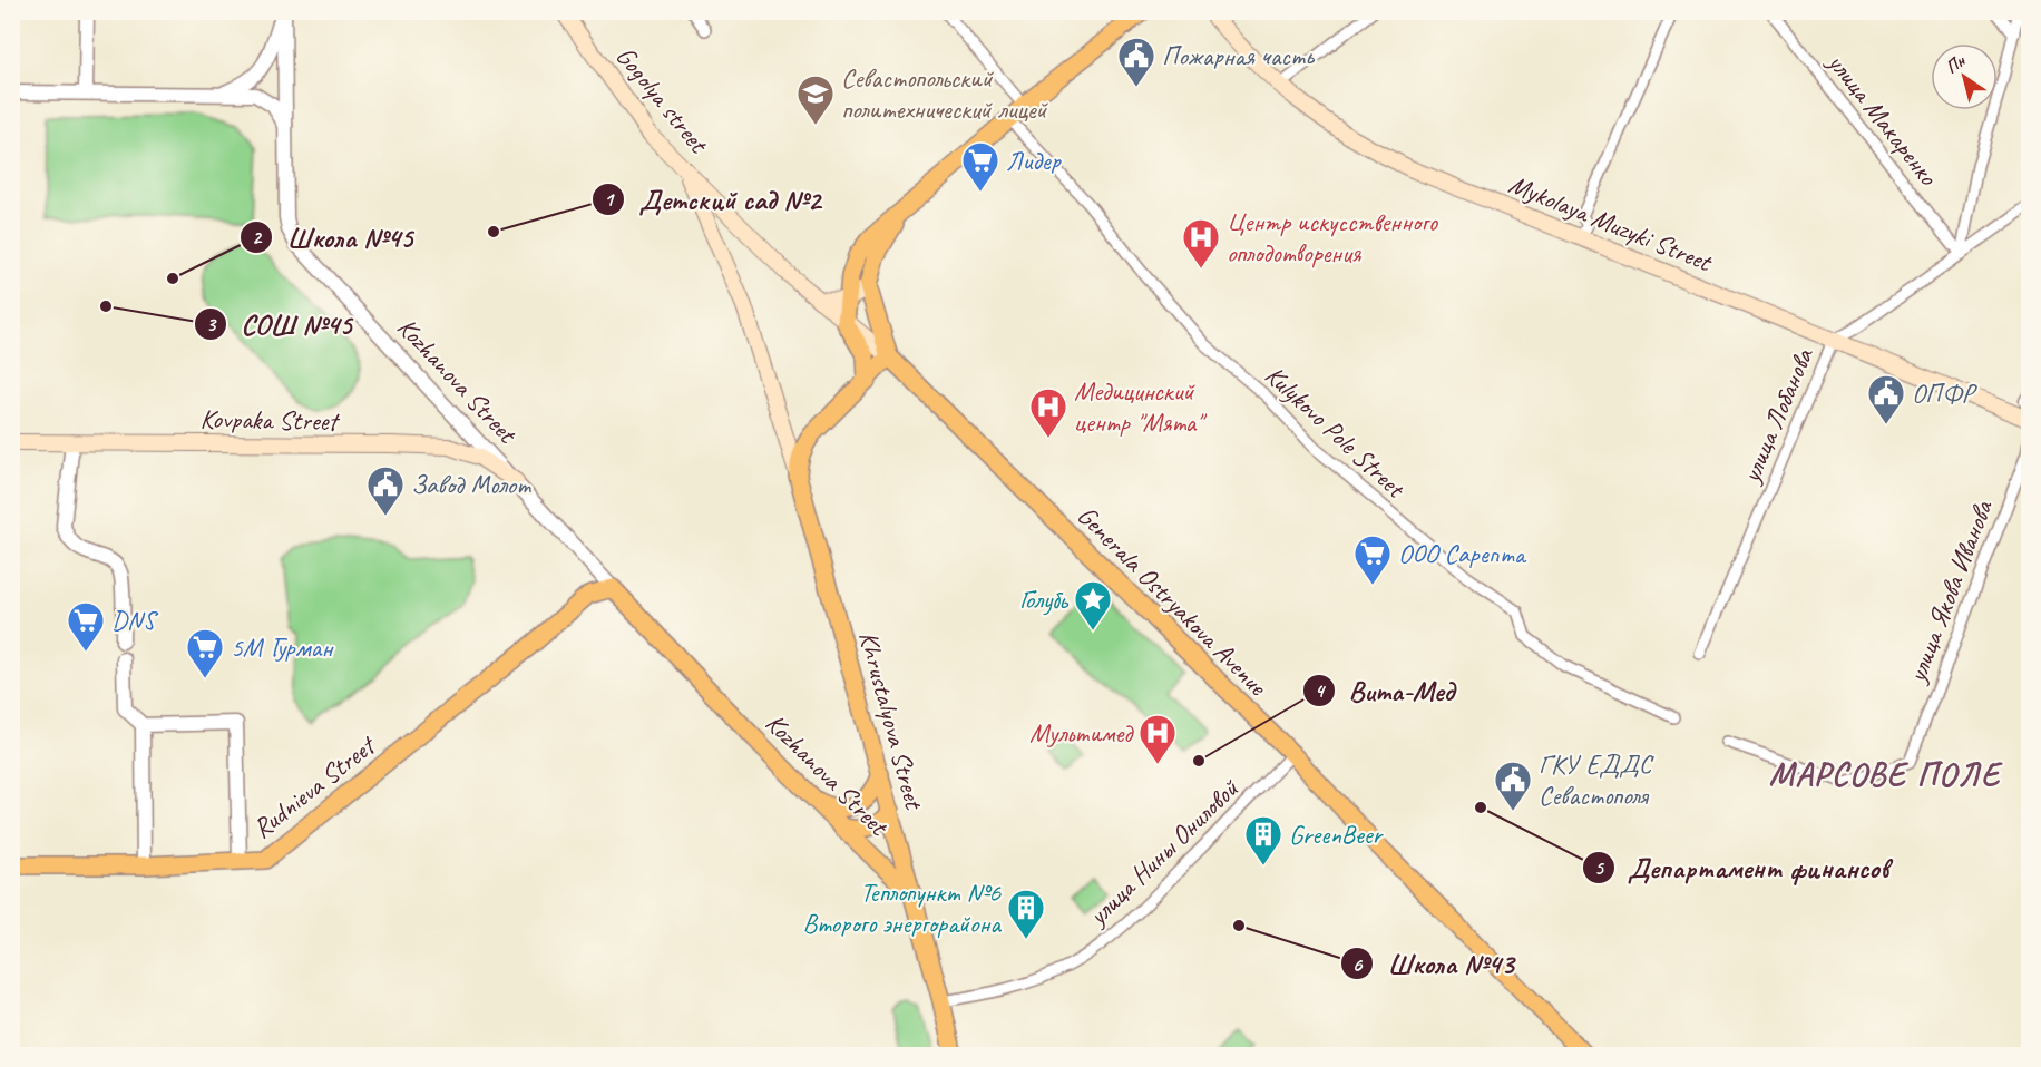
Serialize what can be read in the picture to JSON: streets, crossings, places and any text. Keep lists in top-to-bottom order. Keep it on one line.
{"streets":{"main road":["Gogolya street","Mykolaya Muzyki Street","Kozhanova Street","Kovpaka Street","Generala Ostryakova Avenue","Khrustalyova Street","Rudnieva Street"],"street":["улица Макаренко","улица Лобанова","Kulykovo Pole Street","улица Якова Иванова","улица Нины Ониловой"]},"crossings":[["Gogolya street","Generala Ostryakova Avenue"],["Gogolya street","Khrustalyova Street"],["улица Макаренко","улица Лобанова"],["Mykolaya Muzyki Street","улица Лобанова"],["Kozhanova Street","Kovpaka Street"],["Kozhanova Street","Khrustalyova Street"],["Kozhanova Street","Rudnieva Street"],["Generala Ostryakova Avenue","Khrustalyova Street"],["Generala Ostryakova Avenue","улица Нины Ониловой"],["Khrustalyova Street","улица Нины Ониловой"]],"districts":["МАРСОВЕ ПОЛЕ"],"places":{"public building":["Пожарная часть","ОПФР","Завод Молот","ГКУ ЕДДС Севастополя"],"school or university":["Севастопольский политехнический лицей"],"supermarket":["Лидер","ООО Сарепта","DNS","5М Гурман"],"other":["Детский сад №2","Школа №45","СОШ №45","Вита-Мед","Департамент финансов","Школа №43"],"hospital":["Центр искусственного оплодотворения","Медицинский центр \"Мята\"","Мультимед"],"place":["Голубь"],"building":["GreenBeer","Теплопункт №6 Второго энергорайона"]},"north":"top left"}
